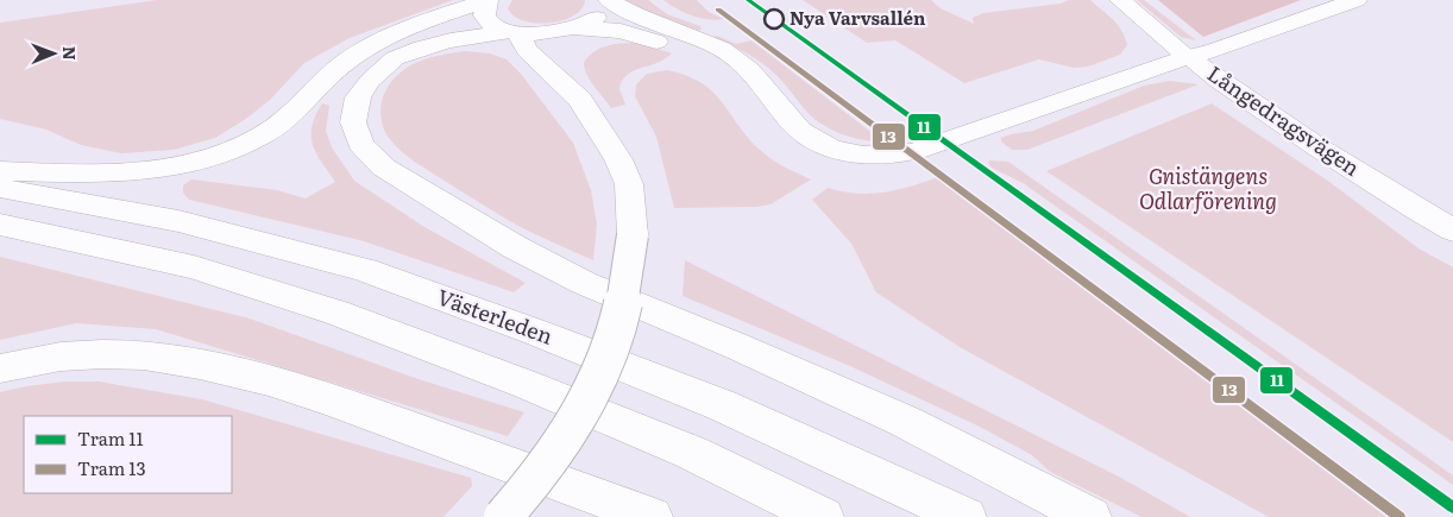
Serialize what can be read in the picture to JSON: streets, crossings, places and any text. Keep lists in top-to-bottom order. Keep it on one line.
{"streets":{"main road":["Långedragsvägen","Västerleden"]},"parks":["Gnistängens Odlarförening"],"places":["Nya Varvsallén"],"lines":["tram line 11","tram line 13"],"legend":["Tram 11","Tram 13"],"north":"right"}
